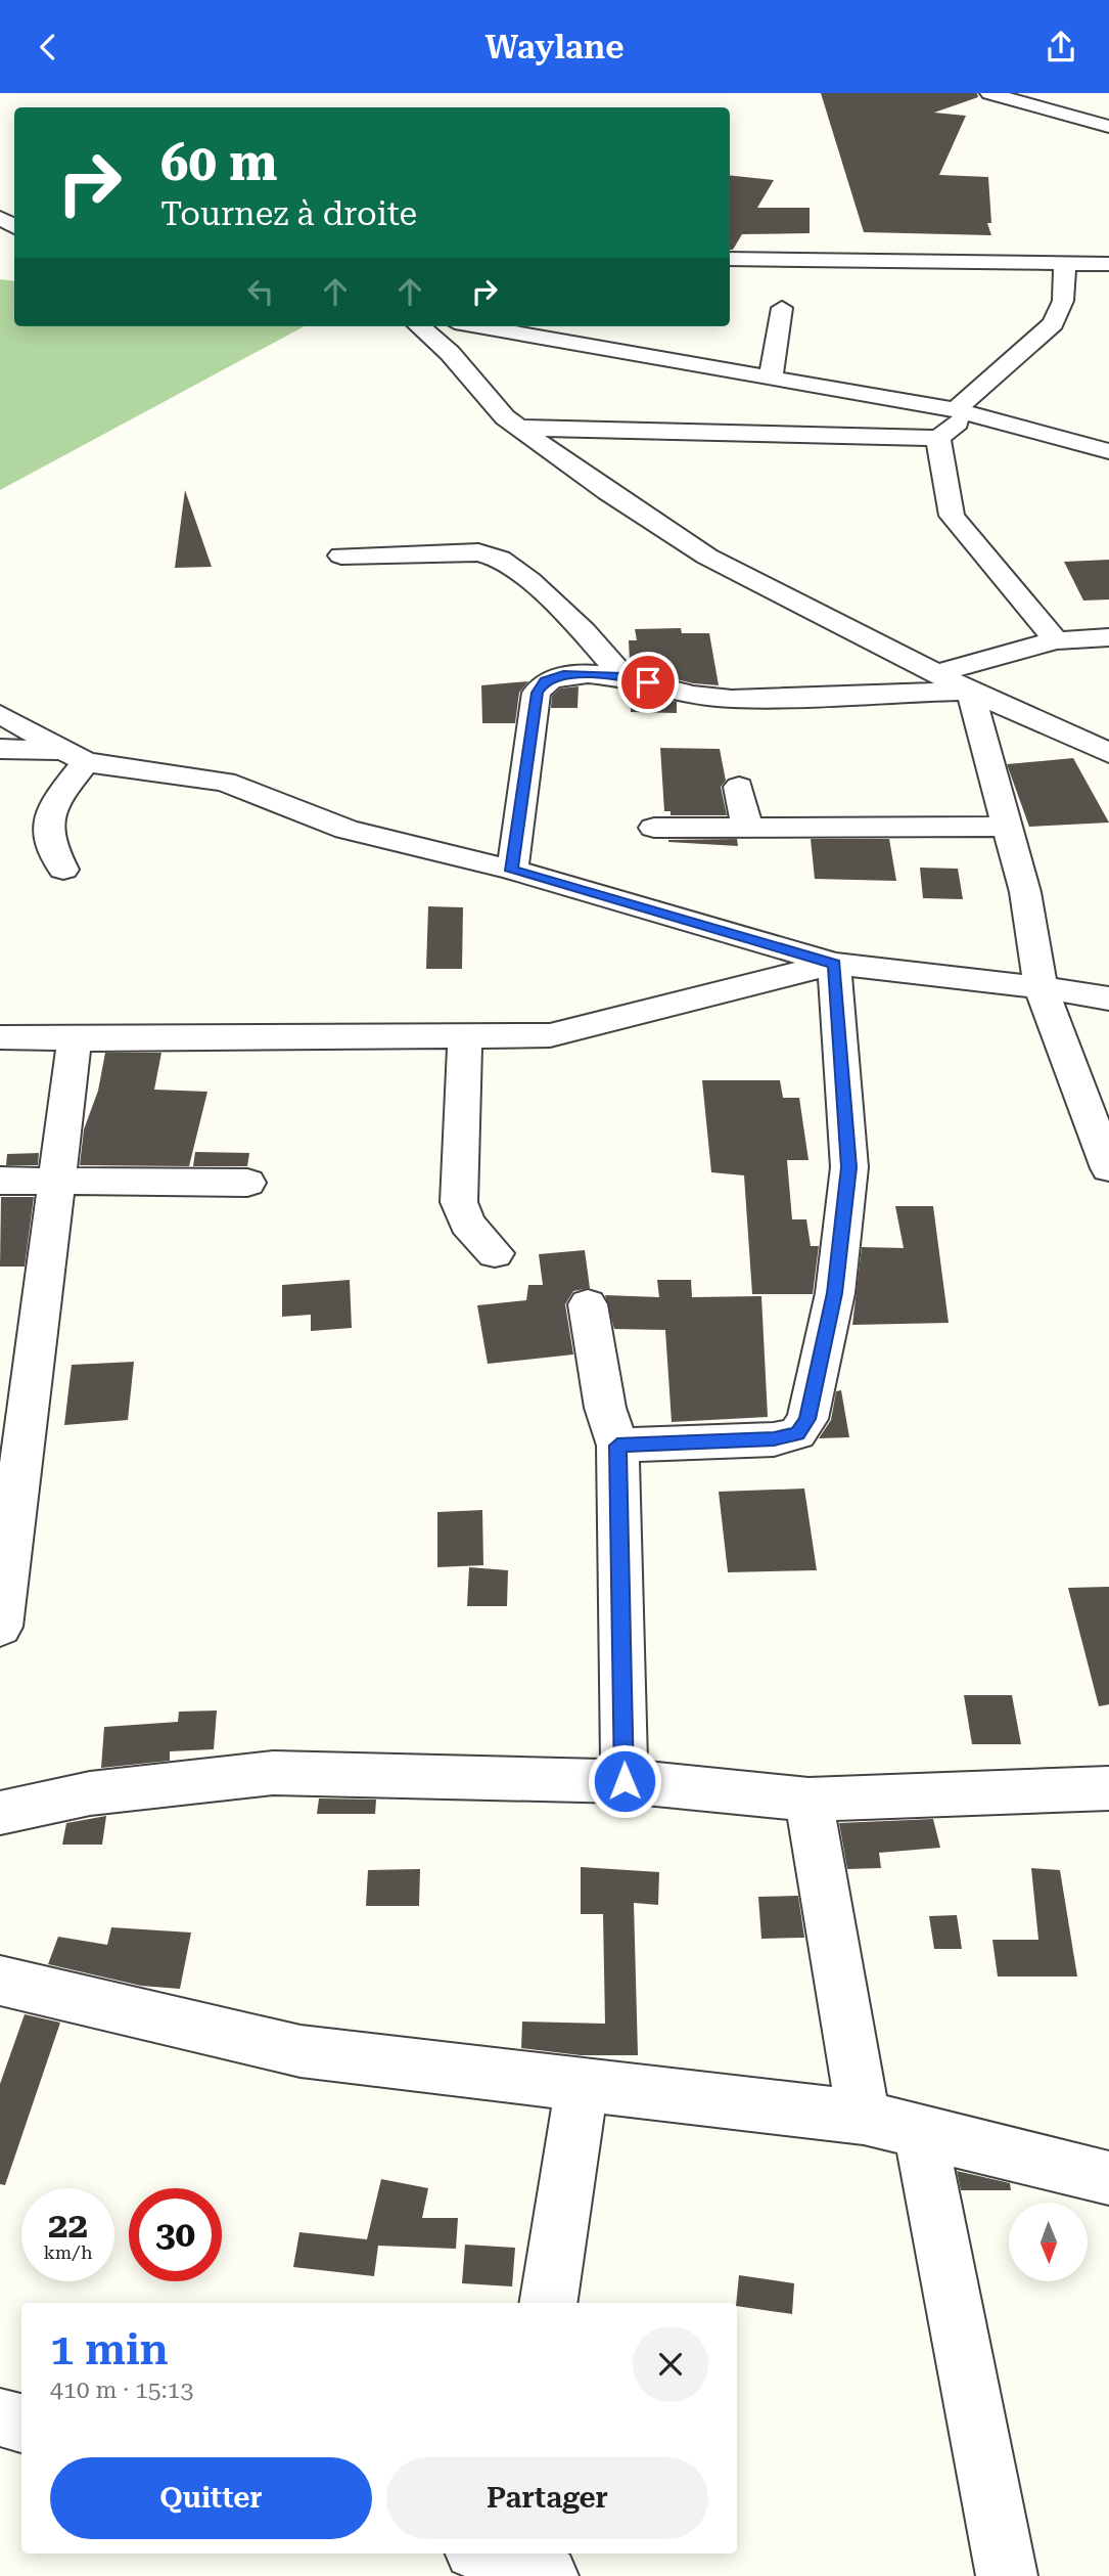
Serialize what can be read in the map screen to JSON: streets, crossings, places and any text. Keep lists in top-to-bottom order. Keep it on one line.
{"north":"bottom","page":{"header":"Waylane","turn":["60 m","Tournez à droite"],"speed":"22 km/h","limit":"30","heading":["1 min","410 m · 15:13"],"buttons":["Quitter","Partager"]}}
